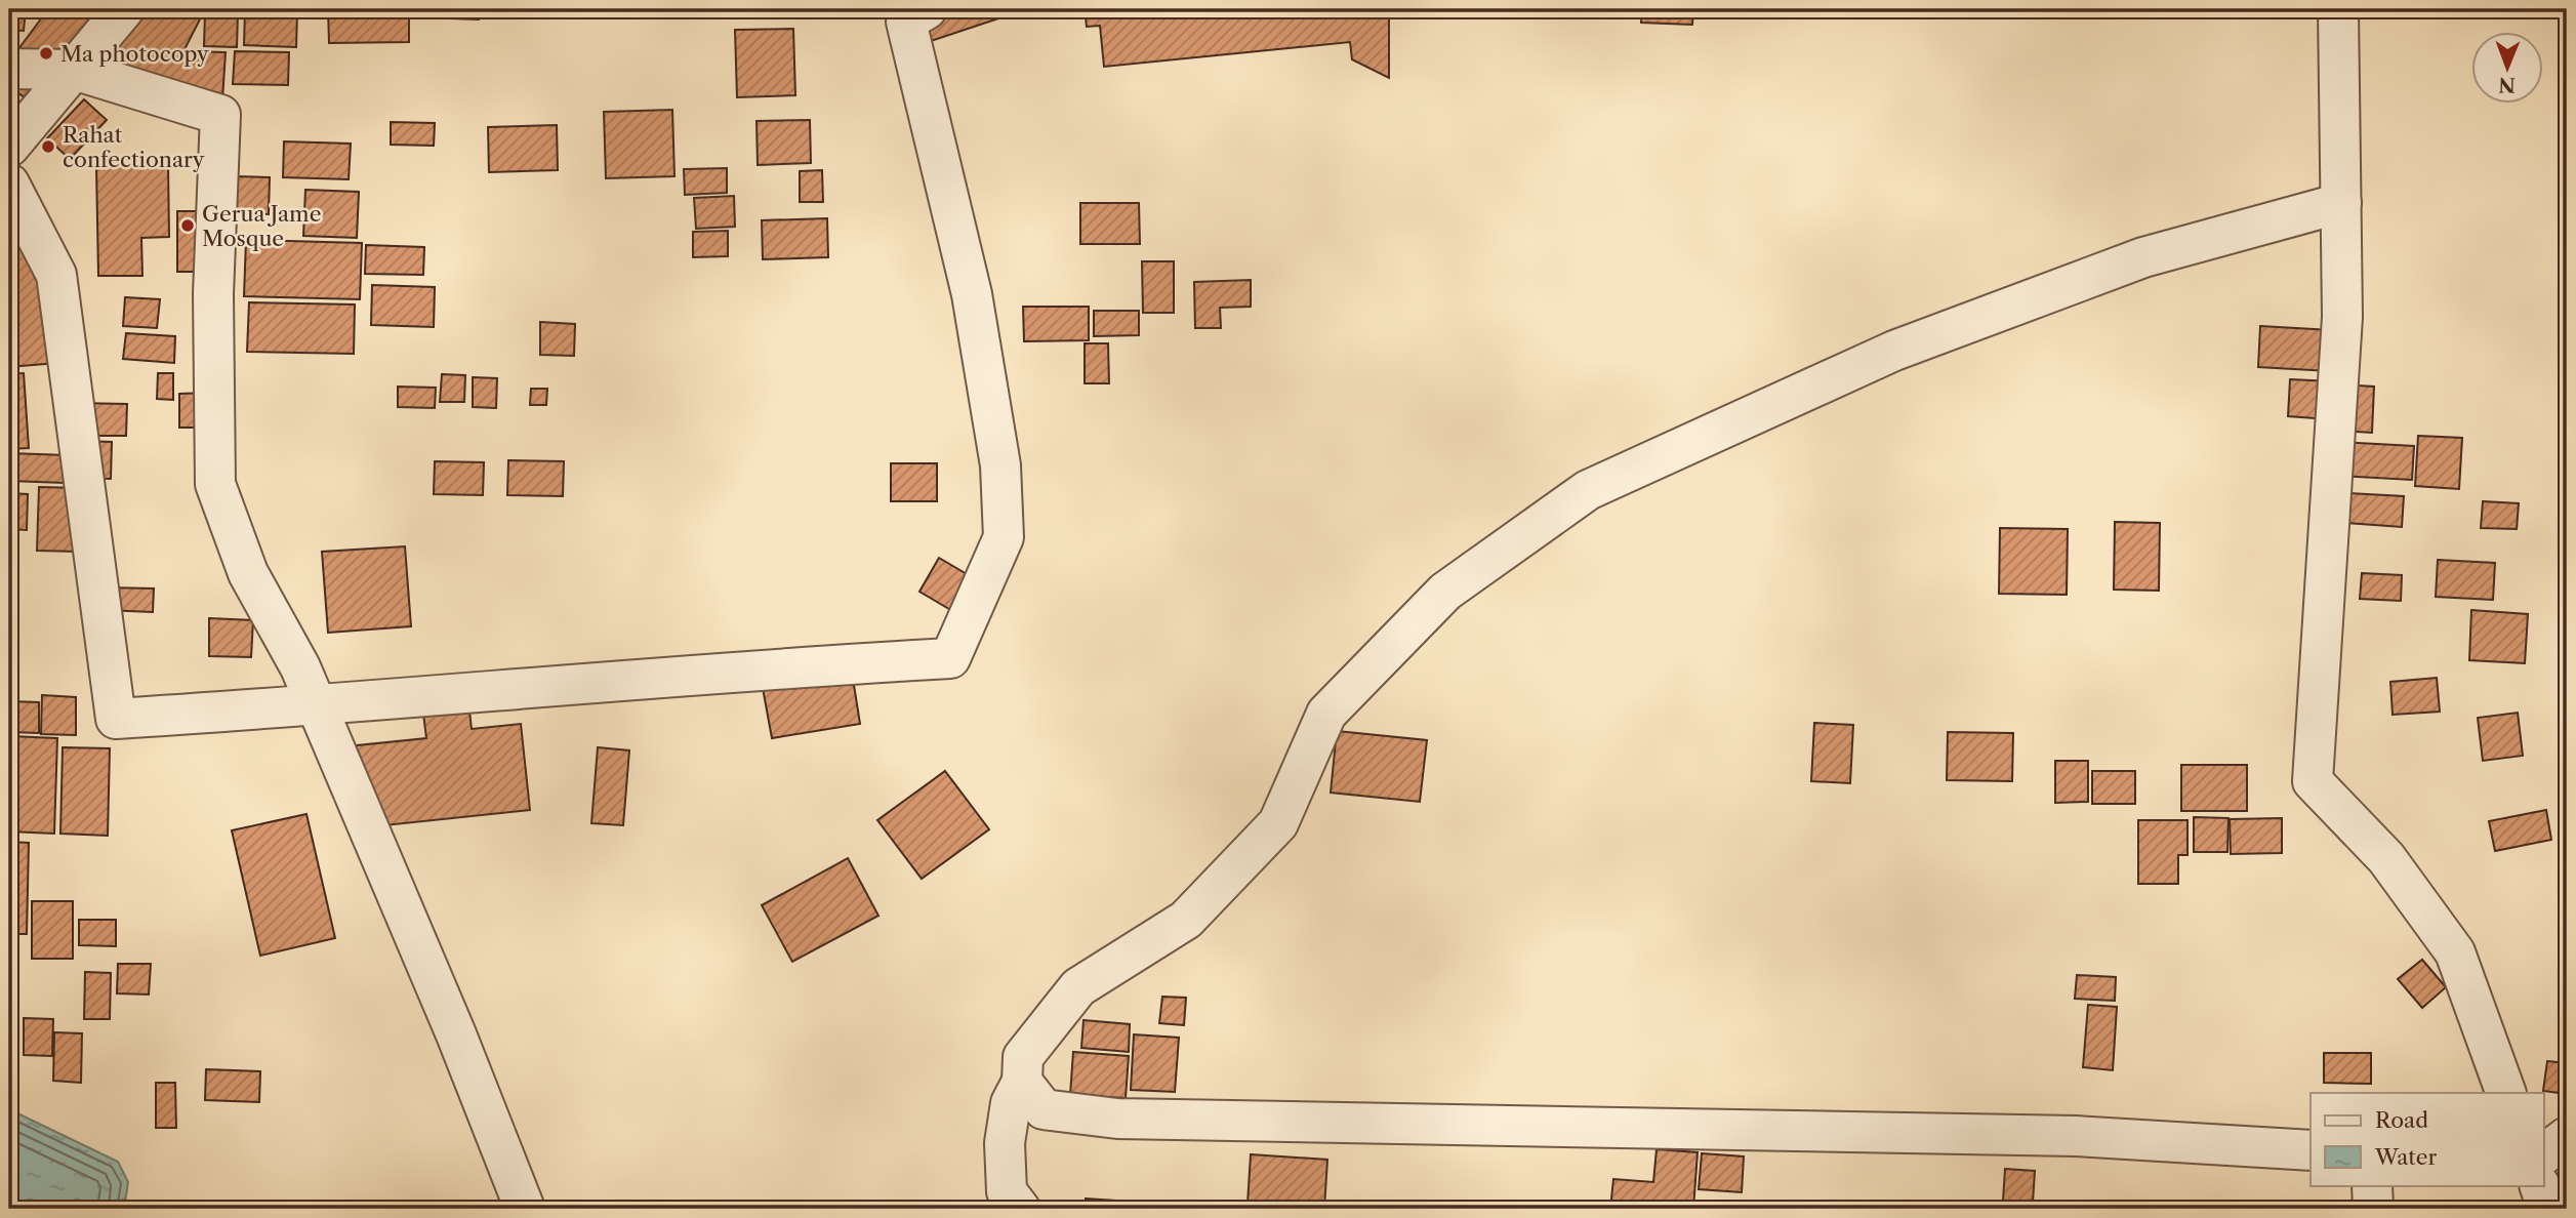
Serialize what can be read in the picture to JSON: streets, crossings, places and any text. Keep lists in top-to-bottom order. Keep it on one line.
{"places":["Ma photocopy","Rahat confectionary","Gerua Jame Mosque"],"legend":["Road","Water"],"north":"bottom"}
